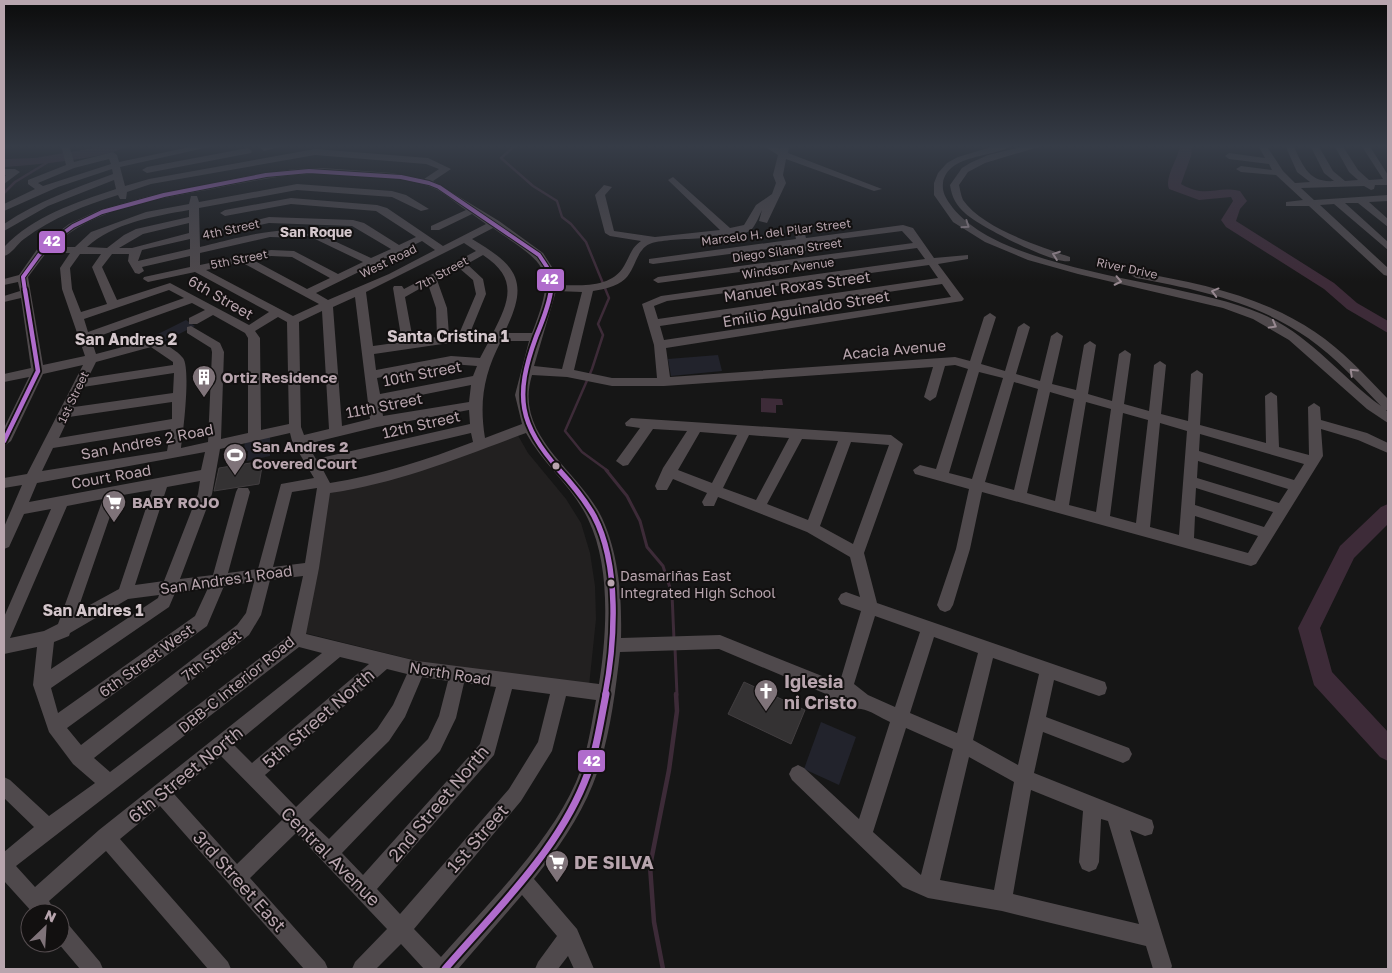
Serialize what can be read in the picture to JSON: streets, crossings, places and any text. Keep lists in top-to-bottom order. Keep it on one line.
{"streets":{"street":["4th Street","Marcelo H. del Pilar Street","Diego Silang Street","5th Street","West Road","Windsor Avenue","River Drive","7th Street","Manuel Roxas Street","6th Street","Emilio Aguinaldo Street","Acacia Avenue","10th Street","1st Street","11th Street","12th Street","San Andres 2 Road","Court Road","San Andres 1 Road","6th Street West","North Road","DBB-C Interior Road","5th Street North","6th Street North","2nd Street North","Central Avenue","3rd Street East"]},"crossings":[["4th Street","5th Street"],["Marcelo H. del Pilar Street","Diego Silang Street"],["Windsor Avenue","Manuel Roxas Street"],["7th Street","San Andres 1 Road"],["7th Street","DBB-C Interior Road"],["Manuel Roxas Street","Emilio Aguinaldo Street"],["6th Street","1st Street"],["6th Street","San Andres 2 Road"],["1st Street","San Andres 2 Road"],["1st Street","Court Road"],["1st Street","North Road"],["1st Street","Central Avenue"],["San Andres 1 Road","6th Street West"],["San Andres 1 Road","DBB-C Interior Road"],["North Road","DBB-C Interior Road"],["North Road","5th Street North"],["North Road","6th Street North"],["North Road","2nd Street North"],["5th Street North","Central Avenue"],["6th Street North","Central Avenue"],["6th Street North","3rd Street East"],["2nd Street North","Central Avenue"]],"districts":["San Roque","Santa Cristina 1","San Andres 2","San Andres 1"],"places":{"building":["Ortiz Residence"],"sports":["San Andres 2 Covered Court"],"supermarket":["BABY ROJO","DE SILVA"],"other":["Dasmariñas East Integrated High School"],"church":["Iglesia ni Cristo"]},"lines":["transit line 42"],"north":"top right"}
